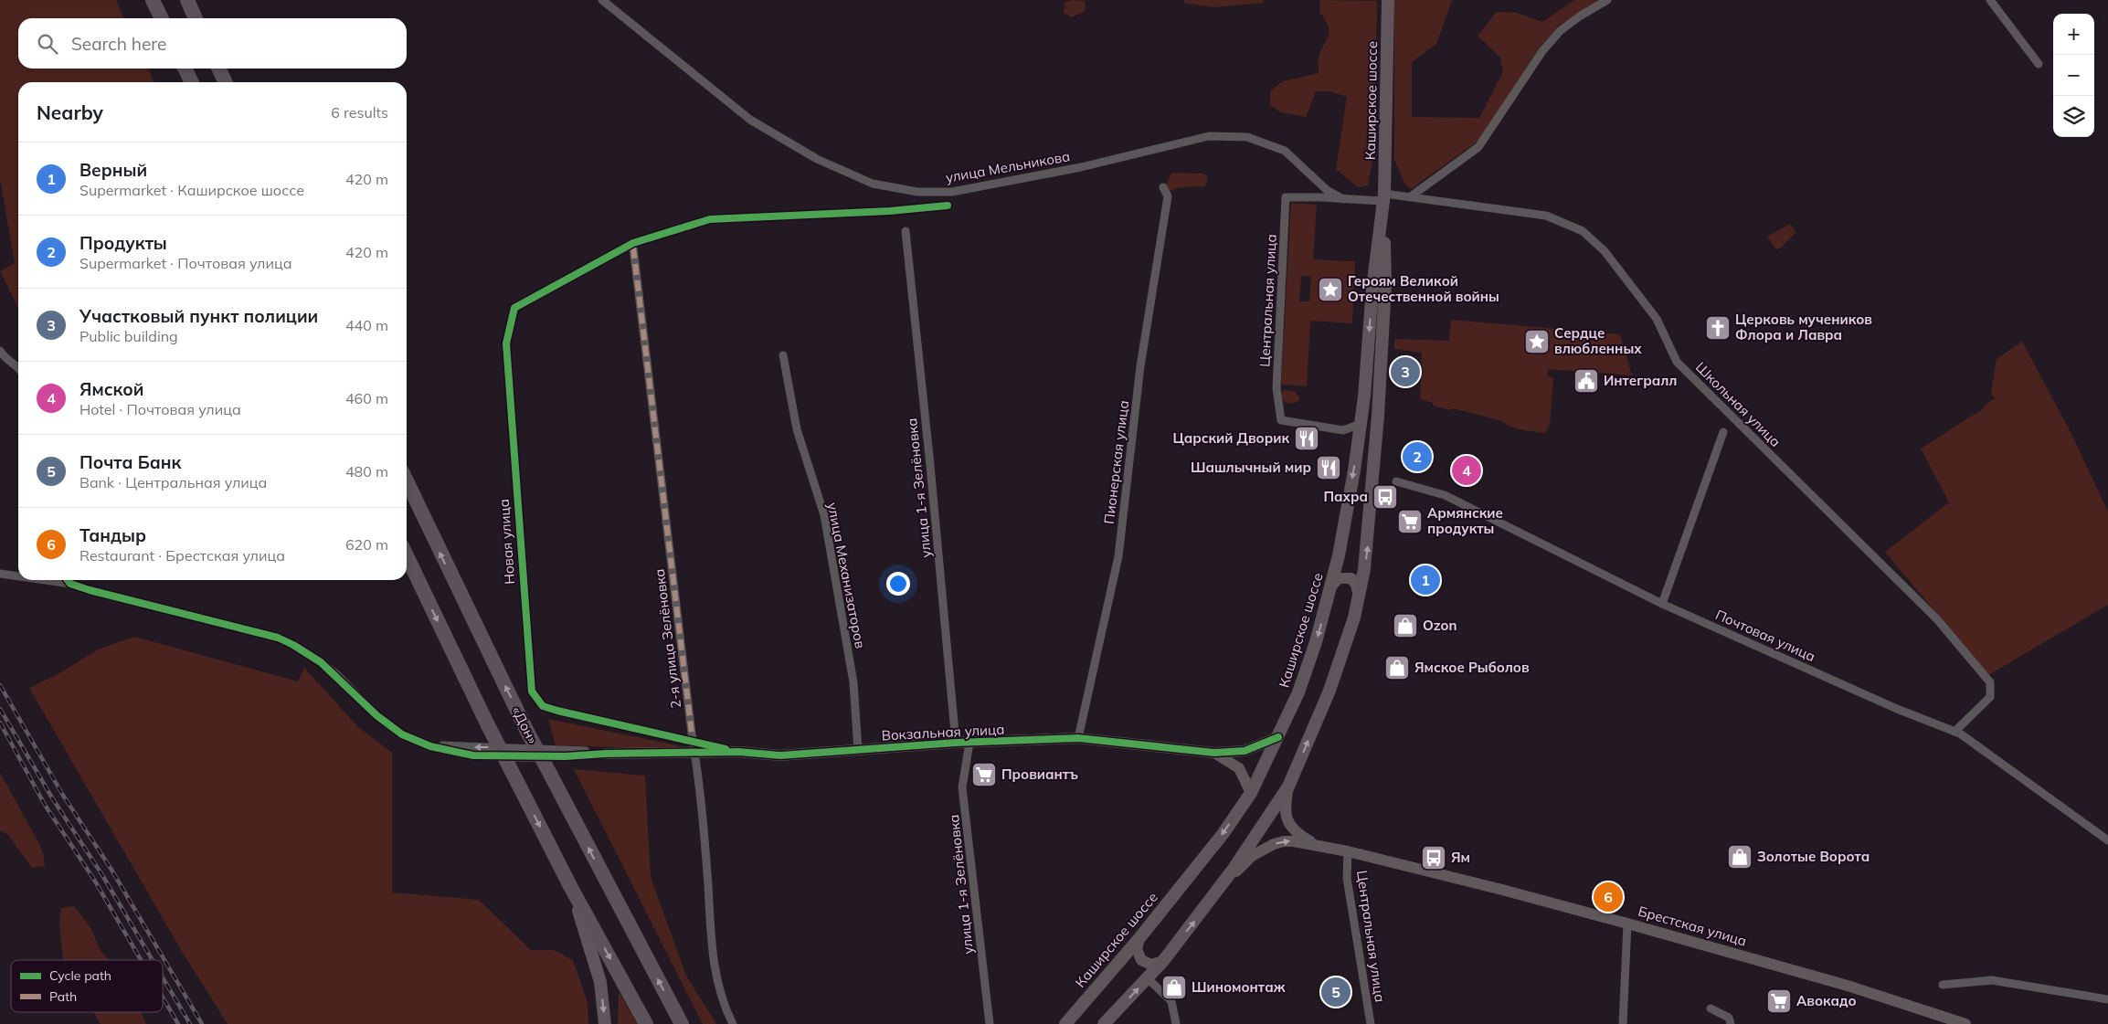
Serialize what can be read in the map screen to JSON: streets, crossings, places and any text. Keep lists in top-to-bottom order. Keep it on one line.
{"streets":{"highway":["«Дон»"],"main road":["Каширское шоссе","Вокзальная улица","Брестская улица"],"street":["улица Мельникова","Центральная улица","Школьная улица","Пионерская улица","улица 1-я Зелёновка","Новая улица","улица Механизаторов","Почтовая улица","2-я улица Зелёновка"]},"crossings":[["Каширское шоссе","Центральная улица"],["Каширское шоссе","Школьная улица"],["Каширское шоссе","Вокзальная улица"],["Каширское шоссе","Брестская улица"],["улица Мельникова","Центральная улица"],["Центральная улица","Школьная улица"],["Центральная улица","Брестская улица"],["Школьная улица","Почтовая улица"],["Пионерская улица","Вокзальная улица"],["улица 1-я Зелёновка","Вокзальная улица"],["Новая улица","2-я улица Зелёновка"],["Новая улица","Вокзальная улица"],["улица Механизаторов","Вокзальная улица"],["2-я улица Зелёновка","Вокзальная улица"]],"places":{"place":["Героям Великой Отечественной войны","Сердце влюбленных"],"church":["Церковь мучеников Флора и Лавра"],"public building":["Интегралл"],"restaurant":["Царский Дворик","Шашлычный мир"],"bus stop":["Пахра","Ям"],"supermarket":["Армянские продукты","Провиантъ","Авокадо"],"shop":["Ozon","Ямское Рыболов","Золотые Ворота","Шиномонтаж"]},"legend":["Cycle path","Path"],"page":{"map_buttons":["+","−"],"search":"Search here","heading":["Nearby","6 results"],"list":[{"mark":"1","name":"Верный","note":"Supermarket · Каширское шоссе","value":"420 m"},{"mark":"2","name":"Продукты","note":"Supermarket · Почтовая улица","value":"420 m"},{"mark":"3","name":"Участковый пункт полиции","note":"Public building","value":"440 m"},{"mark":"4","name":"Ямской","note":"Hotel · Почтовая улица","value":"460 m"},{"mark":"5","name":"Почта Банк","note":"Bank · Центральная улица","value":"480 m"},{"mark":"6","name":"Тандыр","note":"Restaurant · Брестская улица","value":"620 m"}],"pins":["3","2","4","1","6","5"]}}
